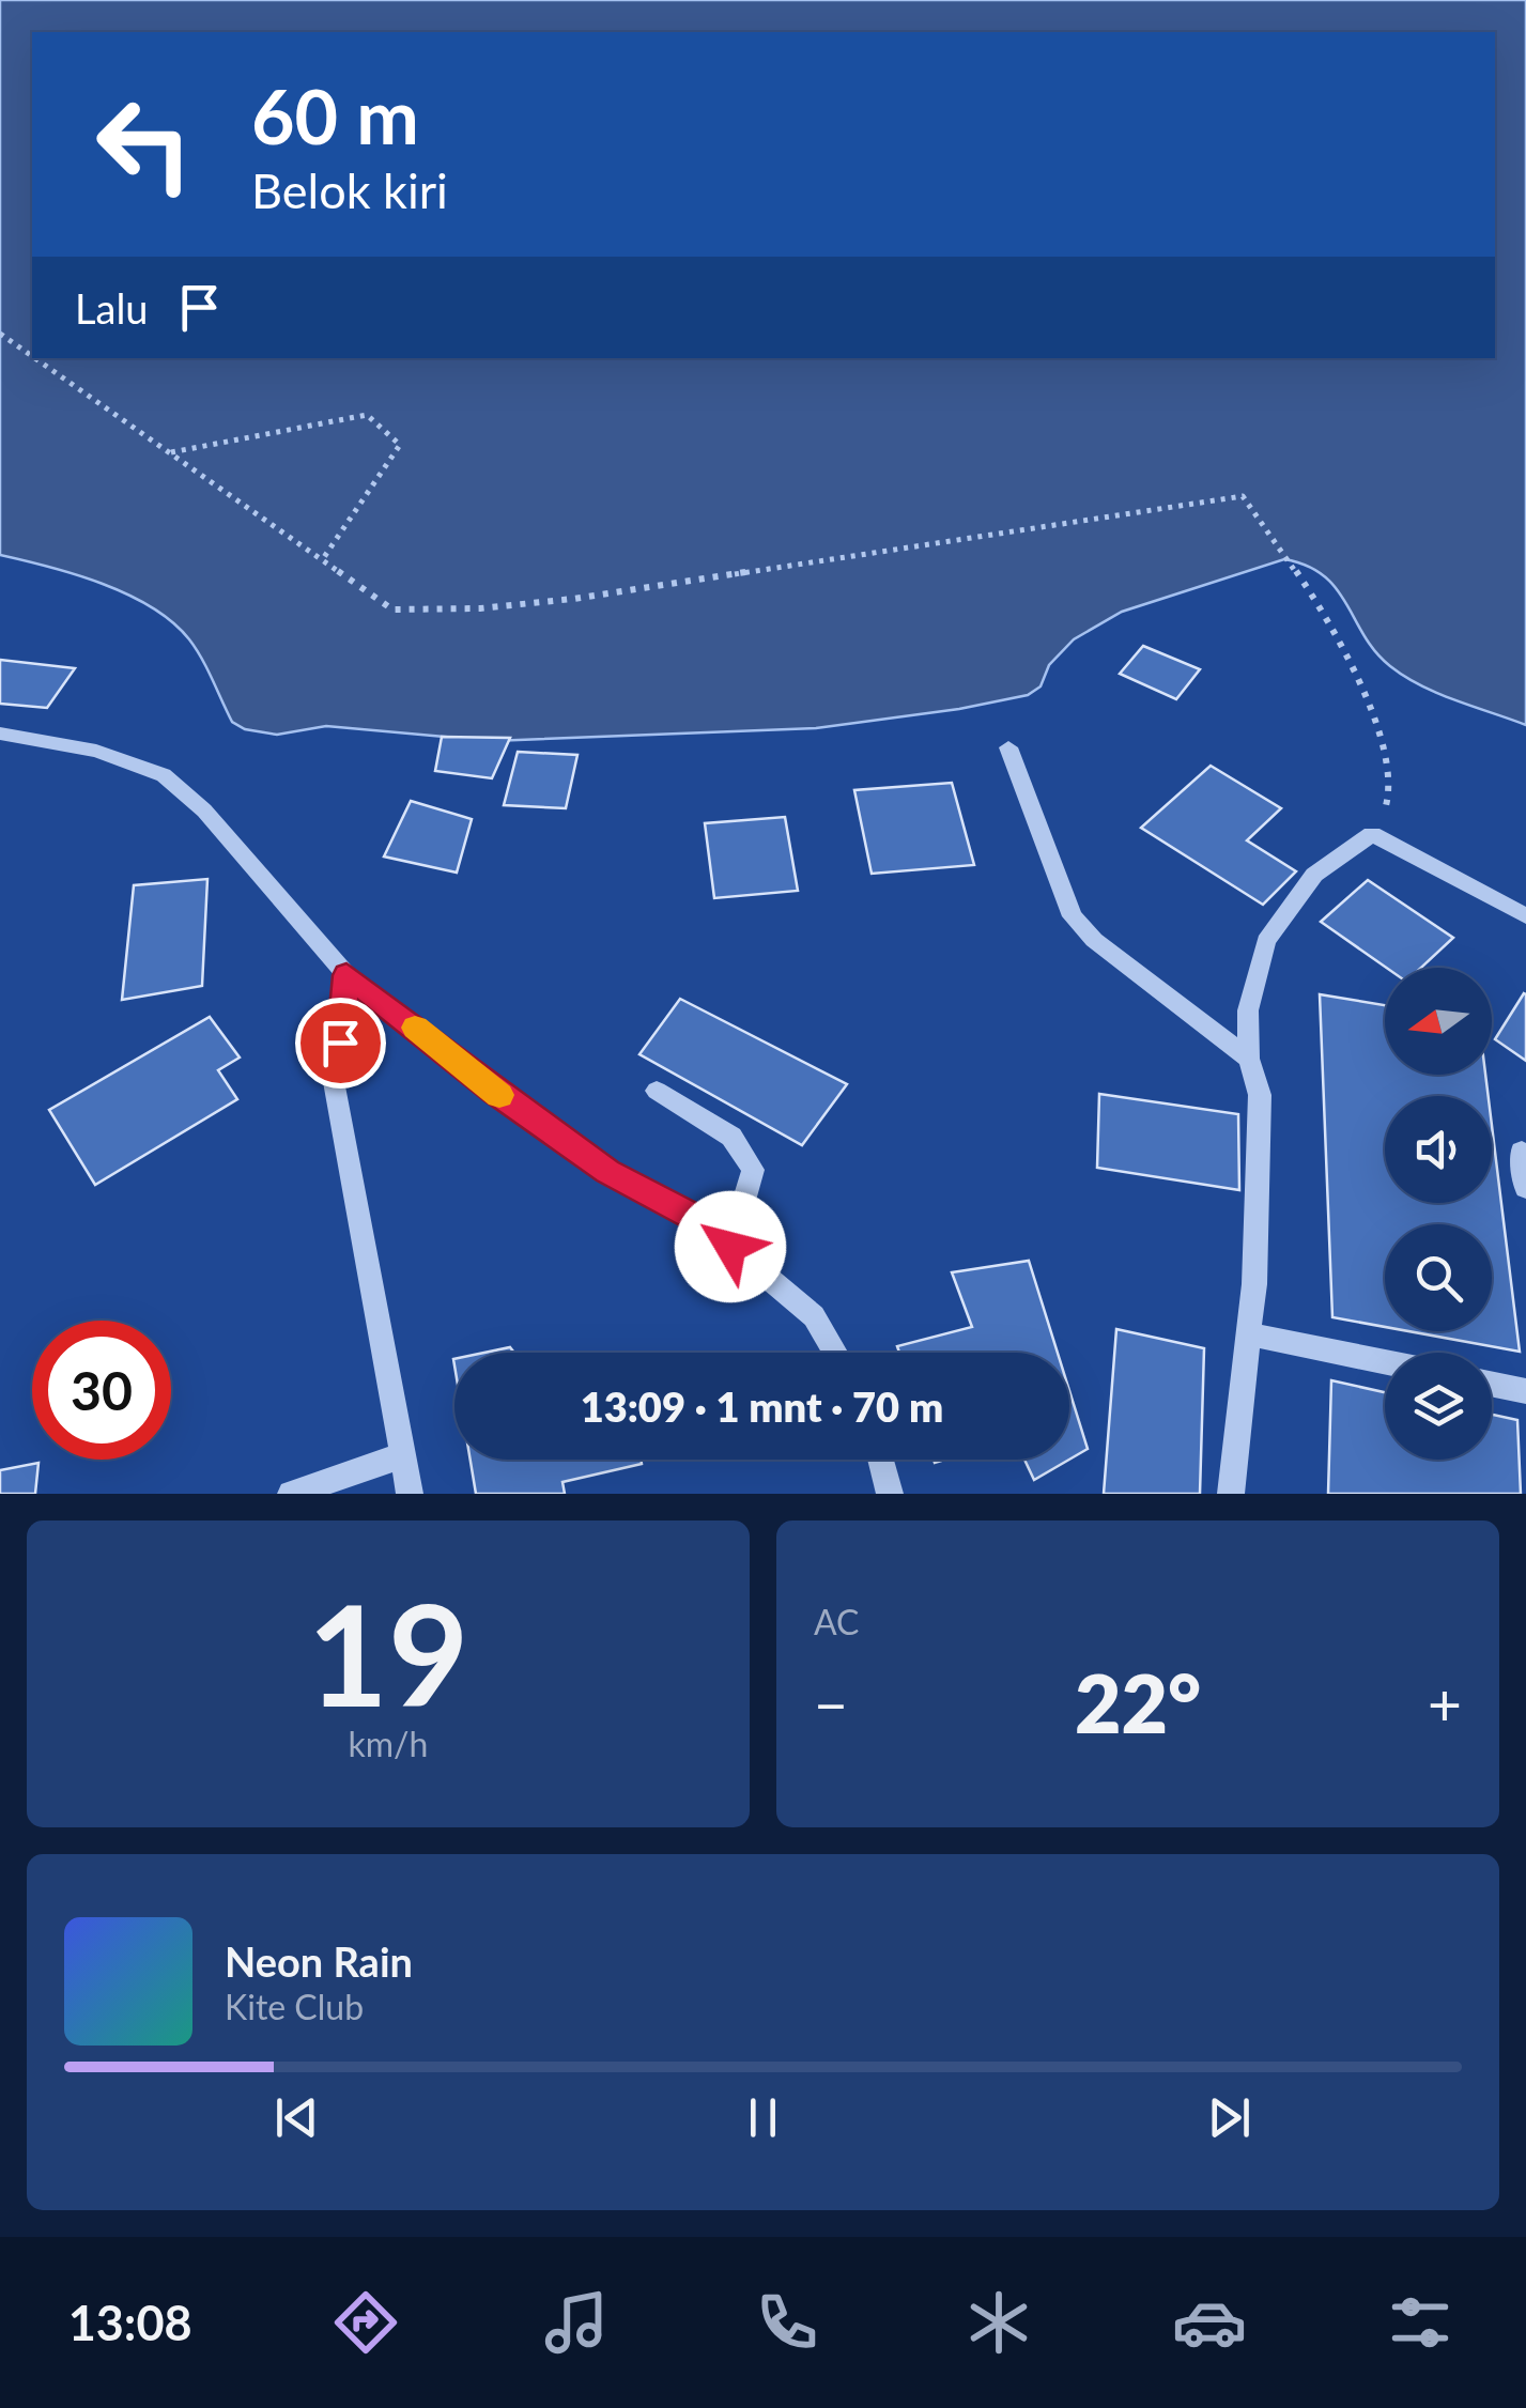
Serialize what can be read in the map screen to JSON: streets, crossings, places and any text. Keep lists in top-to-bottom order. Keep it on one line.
{"north":"left","page":{"turn":["60 m","Belok kiri"],"then":"Lalu","limit":"30","trip":"13:09 · 1 mnt · 70 m","tile":[["19","km/h"],"AC"],"heat":["−","22°","+"],"song":["Neon Rain","Kite Club"],"tabs":"13:08"}}
